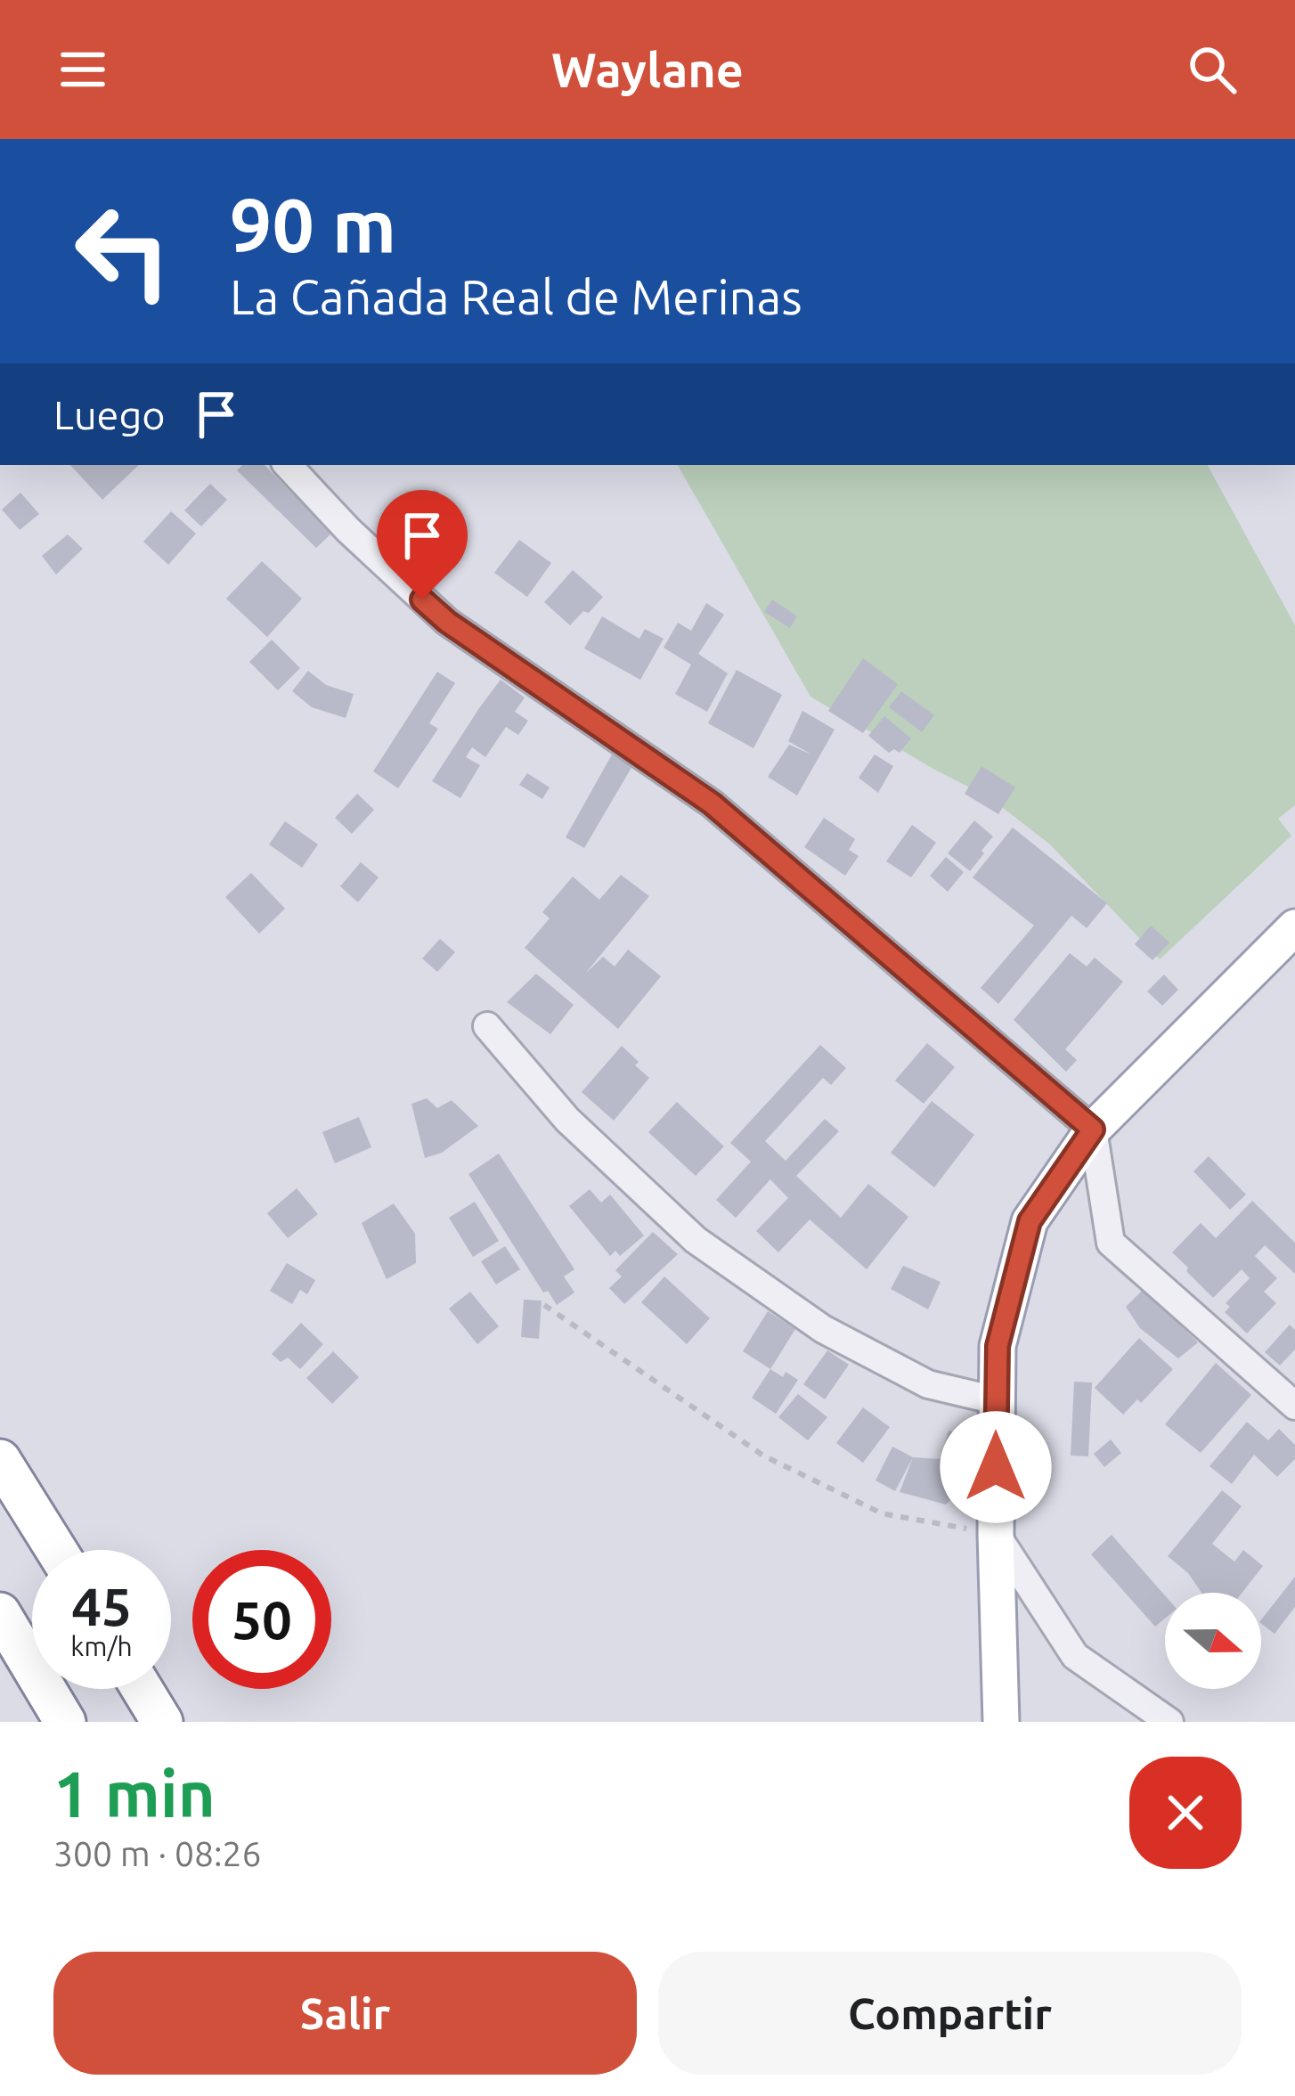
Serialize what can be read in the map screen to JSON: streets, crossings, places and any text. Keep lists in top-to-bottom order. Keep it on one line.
{"north":"right","page":{"header":"Waylane","turn":["90 m","La Cañada Real de Merinas"],"then":"Luego","speed":"45 km/h","limit":"50","heading":["1 min","300 m · 08:26"],"buttons":["Salir","Compartir"]}}
